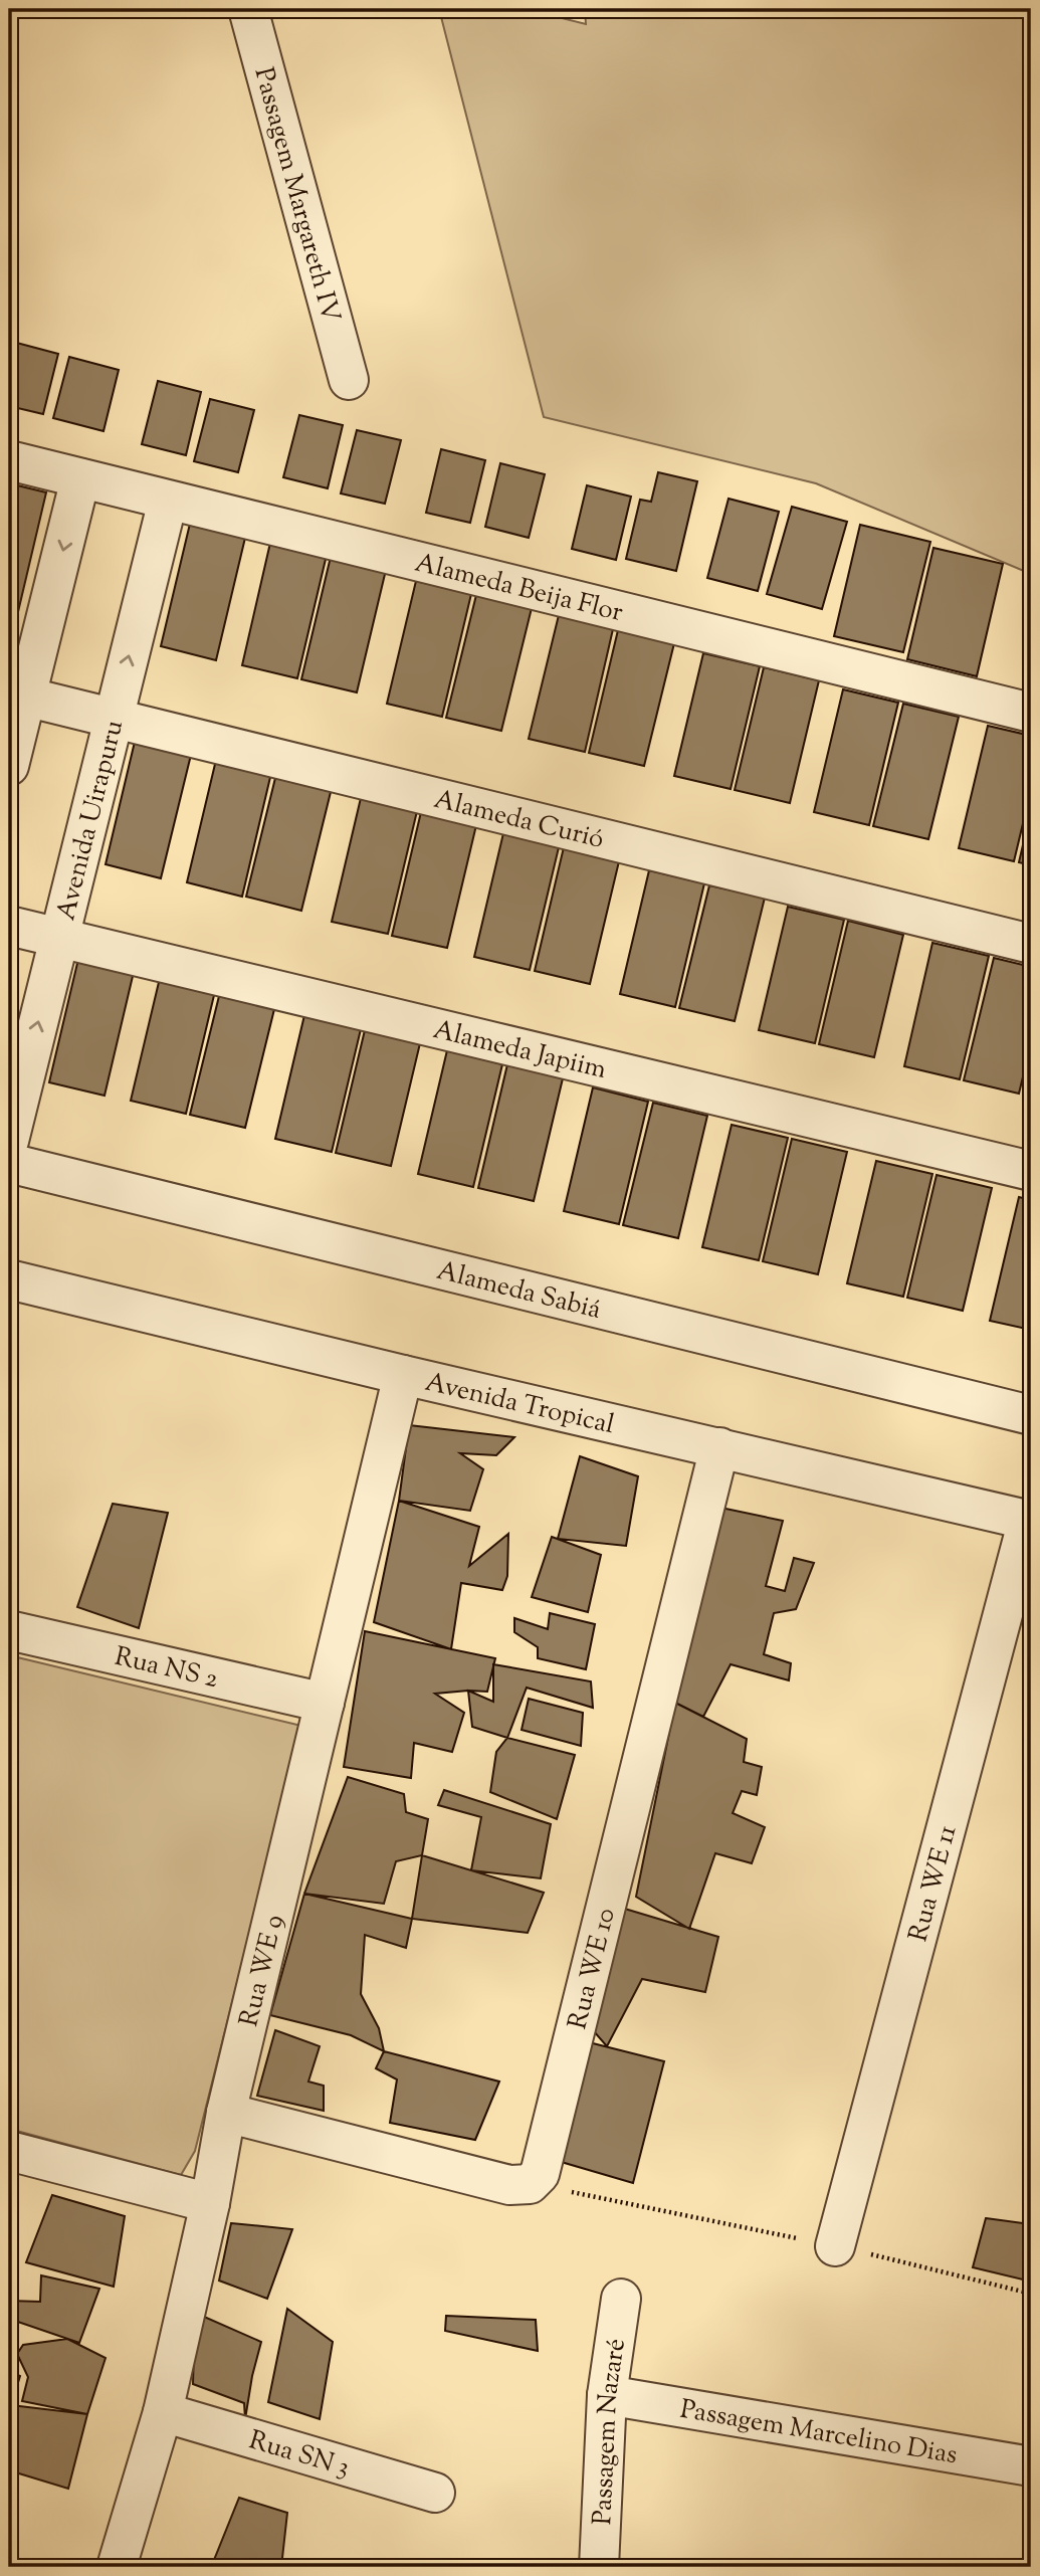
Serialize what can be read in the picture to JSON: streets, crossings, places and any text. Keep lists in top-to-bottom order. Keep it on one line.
{"streets":{"street":["Passagem Margareth IV","Alameda Beija Flor","Alameda Curió","Avenida Uirapuru","Alameda Japiim","Alameda Sabiá","Avenida Tropical","Rua NS 2","Rua WE 11","Rua WE 10","Rua WE 9","Passagem Marcelino Dias","Passagem Nazaré","Rua SN 3"]},"crossings":[["Alameda Beija Flor","Avenida Uirapuru"],["Alameda Curió","Avenida Uirapuru"],["Avenida Uirapuru","Alameda Japiim"],["Avenida Tropical","Rua WE 11"],["Avenida Tropical","Rua WE 10"],["Avenida Tropical","Rua WE 9"],["Rua NS 2","Rua WE 9"],["Rua WE 9","Rua SN 3"],["Passagem Marcelino Dias","Passagem Nazaré"]]}
